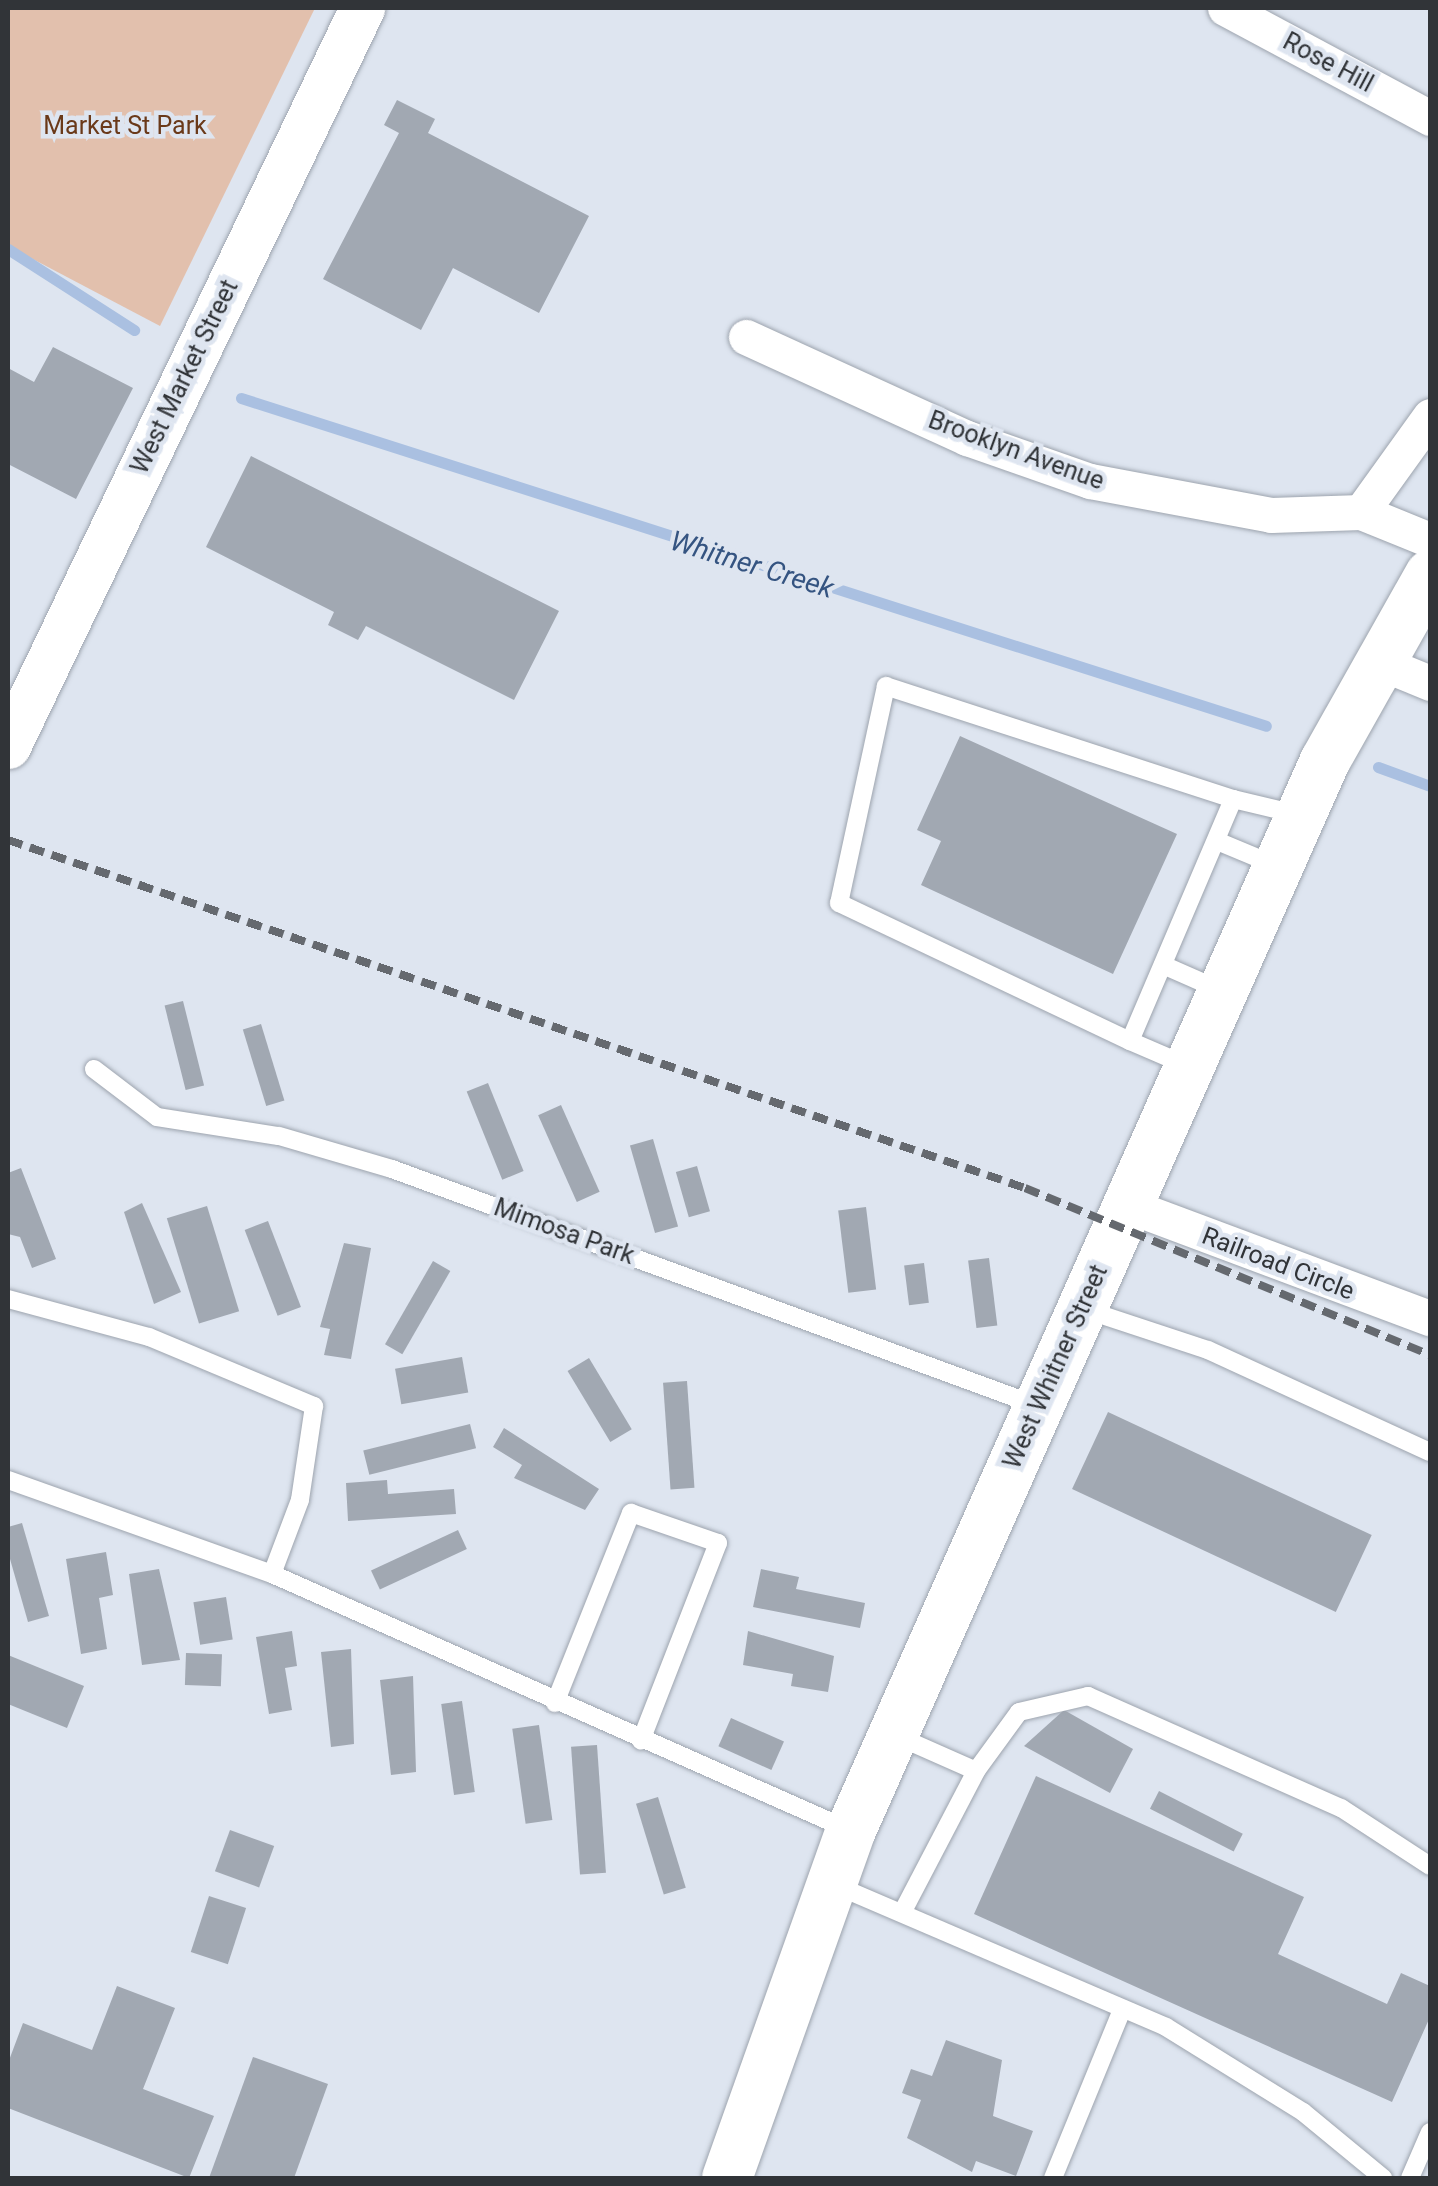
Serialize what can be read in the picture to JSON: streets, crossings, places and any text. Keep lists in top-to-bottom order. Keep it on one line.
{"streets":{"main road":["West Whitner Street"],"street":["Rose Hill","West Market Street","Brooklyn Avenue","Railroad Circle"],"lane":["Mimosa Park"]},"crossings":[["Mimosa Park","West Whitner Street"],["Railroad Circle","West Whitner Street"]],"water":["Whitner Creek"],"parks":["Market St Park"]}
